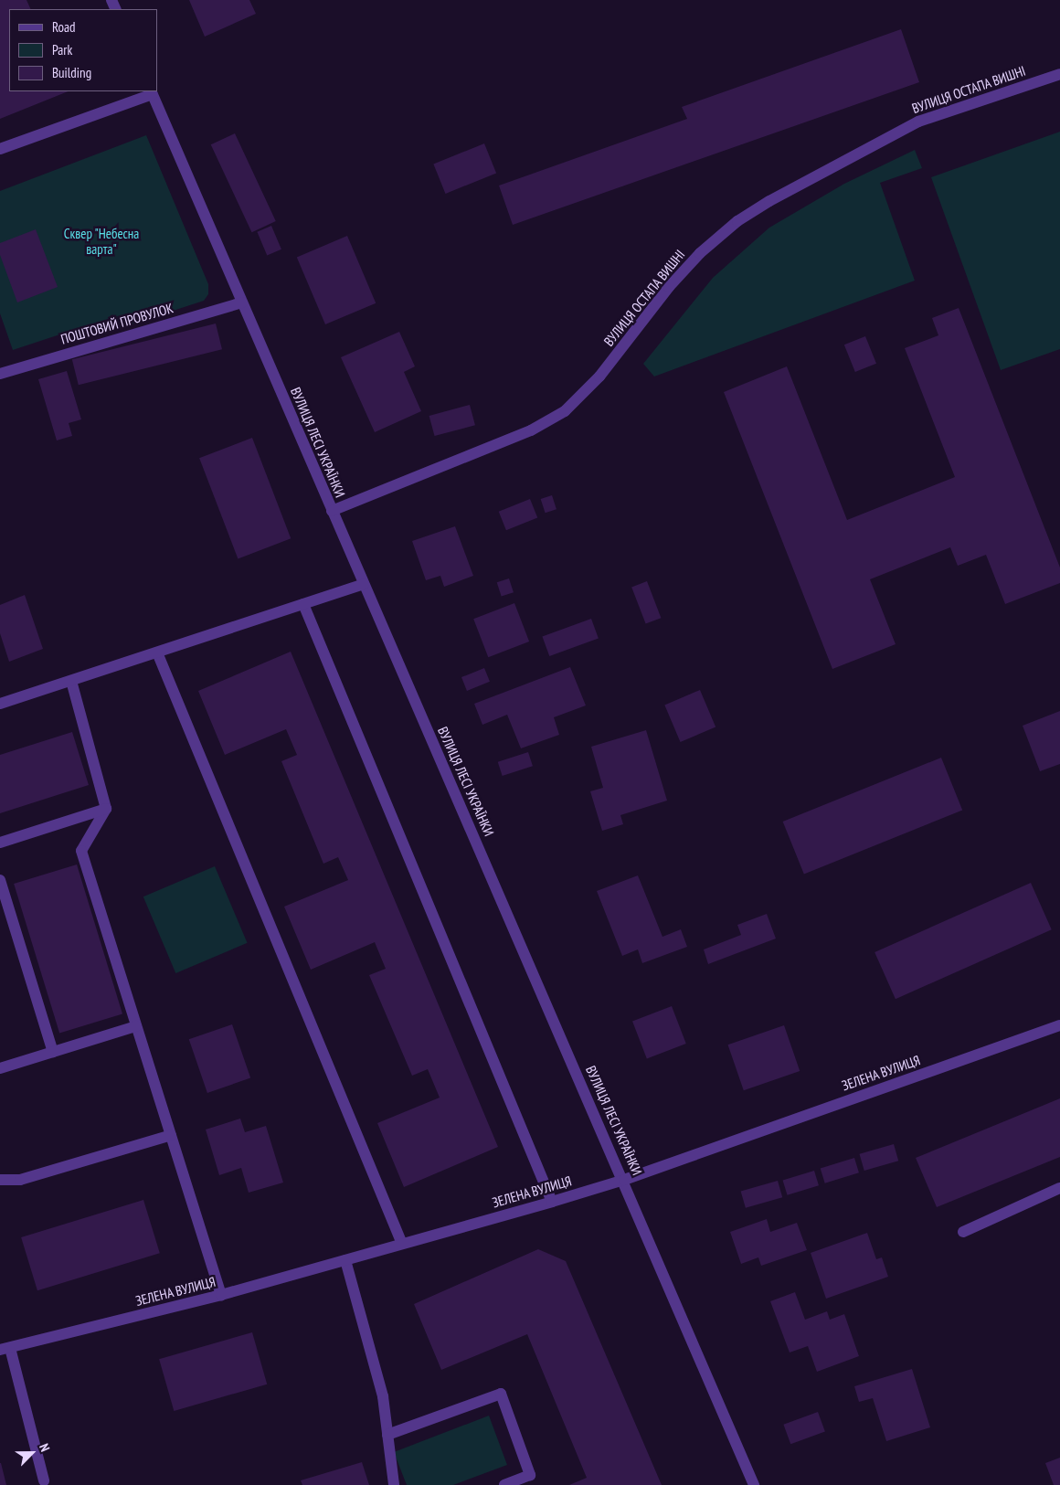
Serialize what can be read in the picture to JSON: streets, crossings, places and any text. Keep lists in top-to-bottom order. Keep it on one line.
{"streets":{"street":["ВУЛИЦЯ ОСТАПА ВИШНІ","ПОШТОВИЙ ПРОВУЛОК","ВУЛИЦЯ ЛЕСІ УКРАЇНКИ","ЗЕЛЕНА ВУЛИЦЯ"]},"crossings":[["ВУЛИЦЯ ОСТАПА ВИШНІ","ВУЛИЦЯ ЛЕСІ УКРАЇНКИ"],["ПОШТОВИЙ ПРОВУЛОК","ВУЛИЦЯ ЛЕСІ УКРАЇНКИ"],["ВУЛИЦЯ ЛЕСІ УКРАЇНКИ","ЗЕЛЕНА ВУЛИЦЯ"]],"parks":["Сквер \"Небесна варта\""],"legend":["Road","Park","Building"],"north":"top right"}
